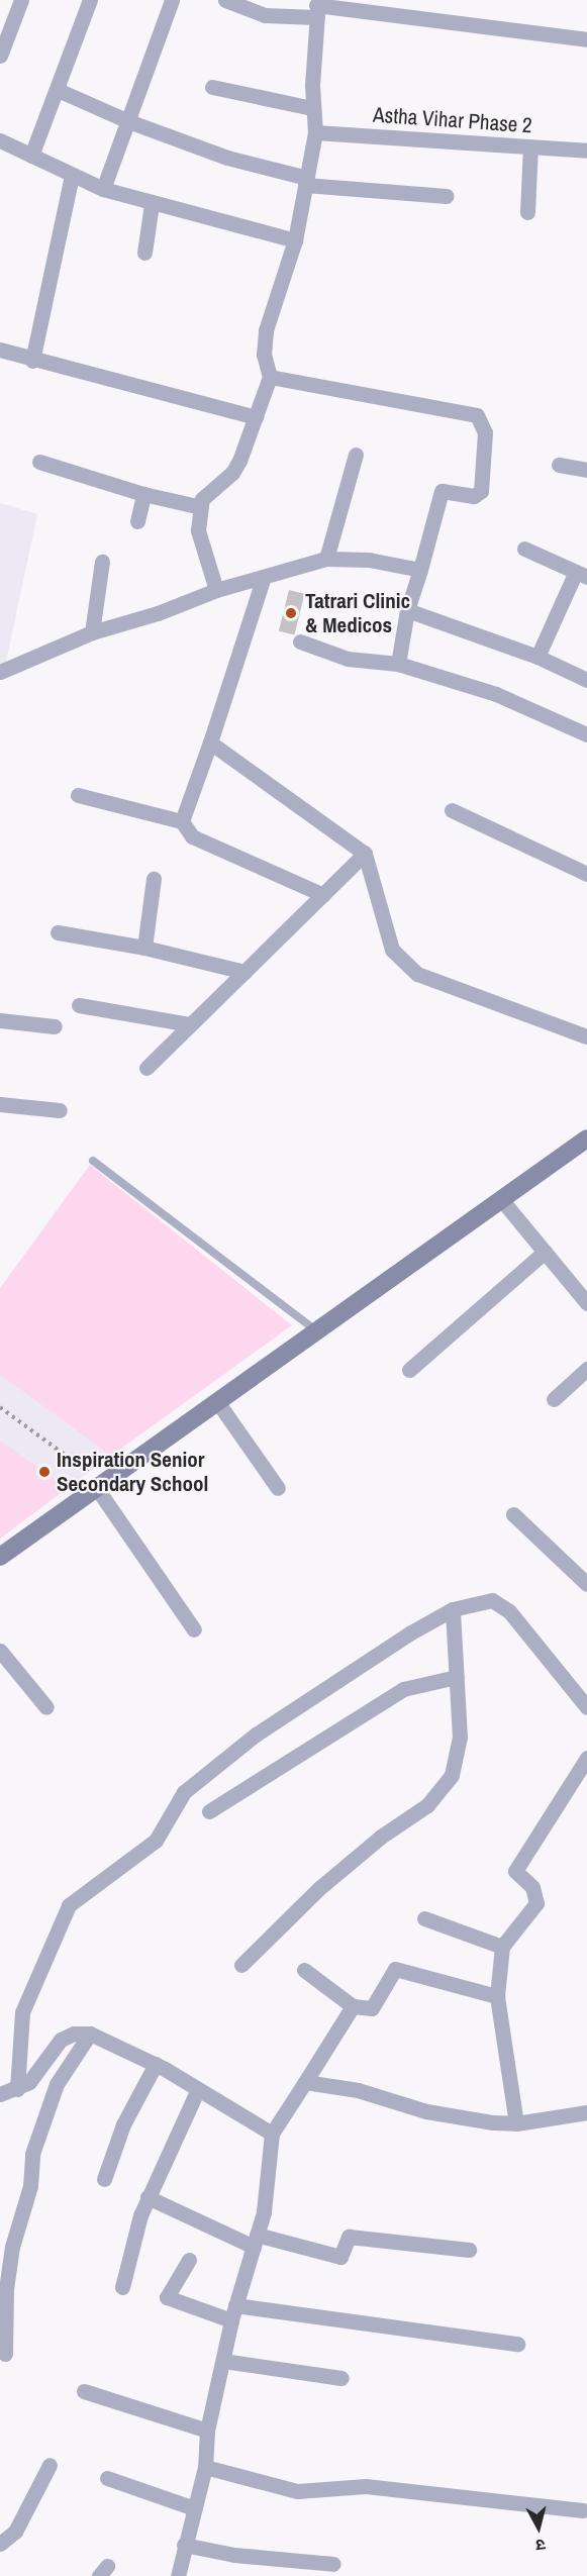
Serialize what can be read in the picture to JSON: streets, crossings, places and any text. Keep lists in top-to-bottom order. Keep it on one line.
{"streets":{"street":["Astha Vihar Phase 2"]},"places":["Tatrari Clinic & Medicos","Inspiration Senior Secondary School"],"north":"bottom"}
